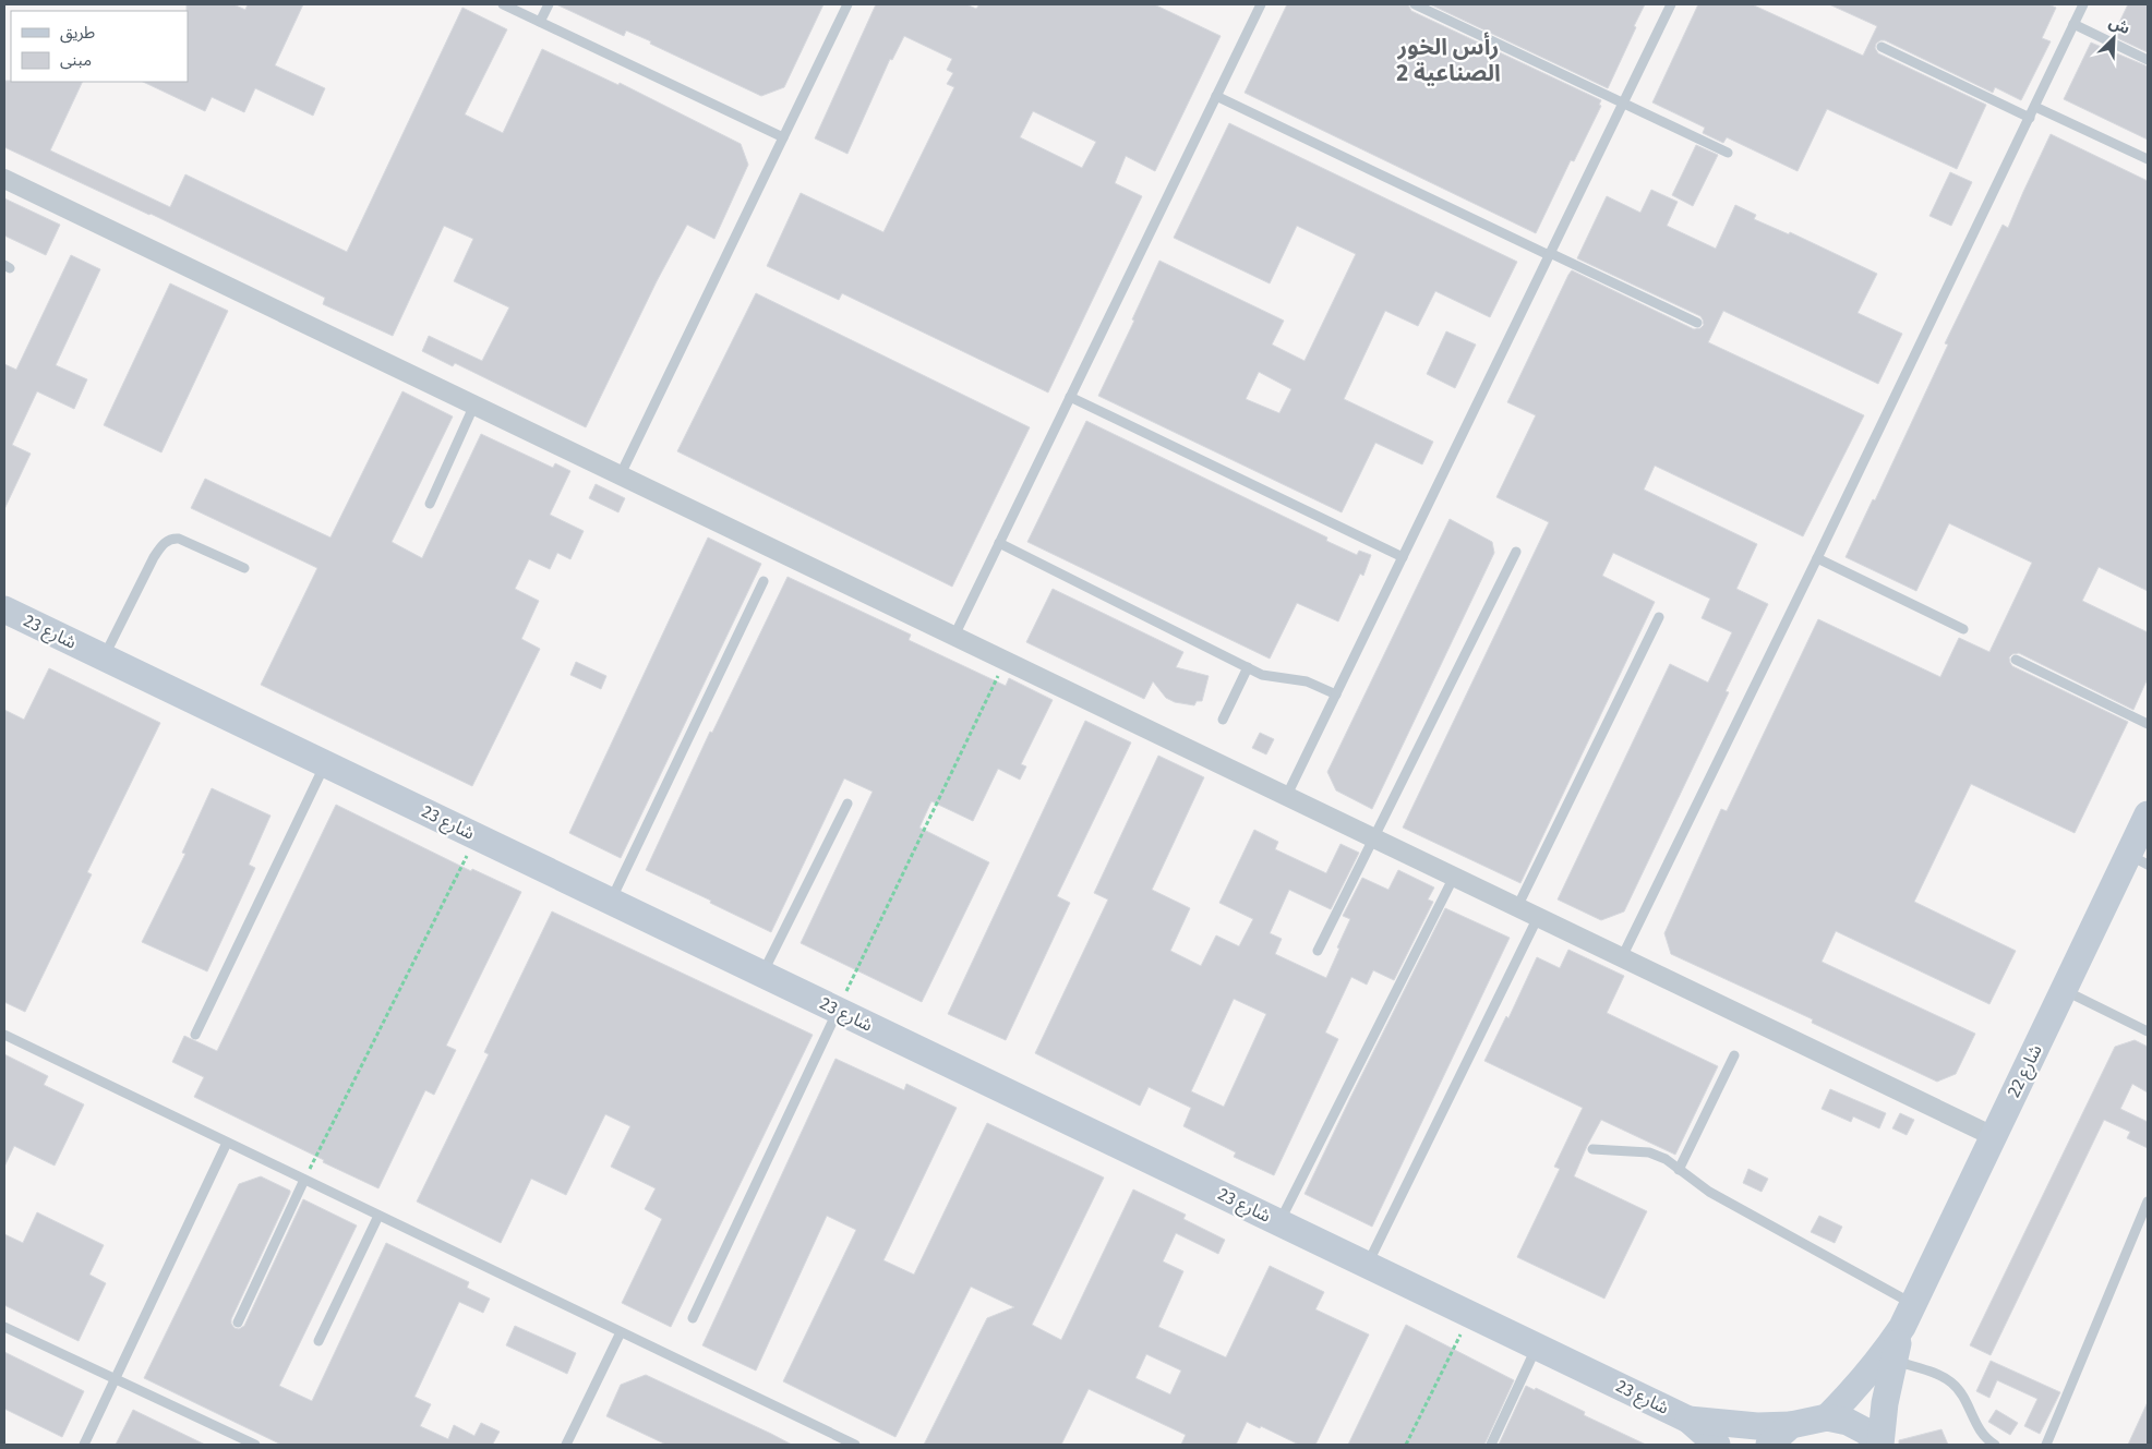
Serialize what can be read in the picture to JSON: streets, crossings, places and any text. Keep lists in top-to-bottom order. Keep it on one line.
{"streets":{"street":["شارع 23","شارع 22"]},"crossings":[["شارع 23","شارع 22"]],"districts":["رأس الخور الصناعية 2"],"legend":["طريق","مبنى"],"north":"top right"}
